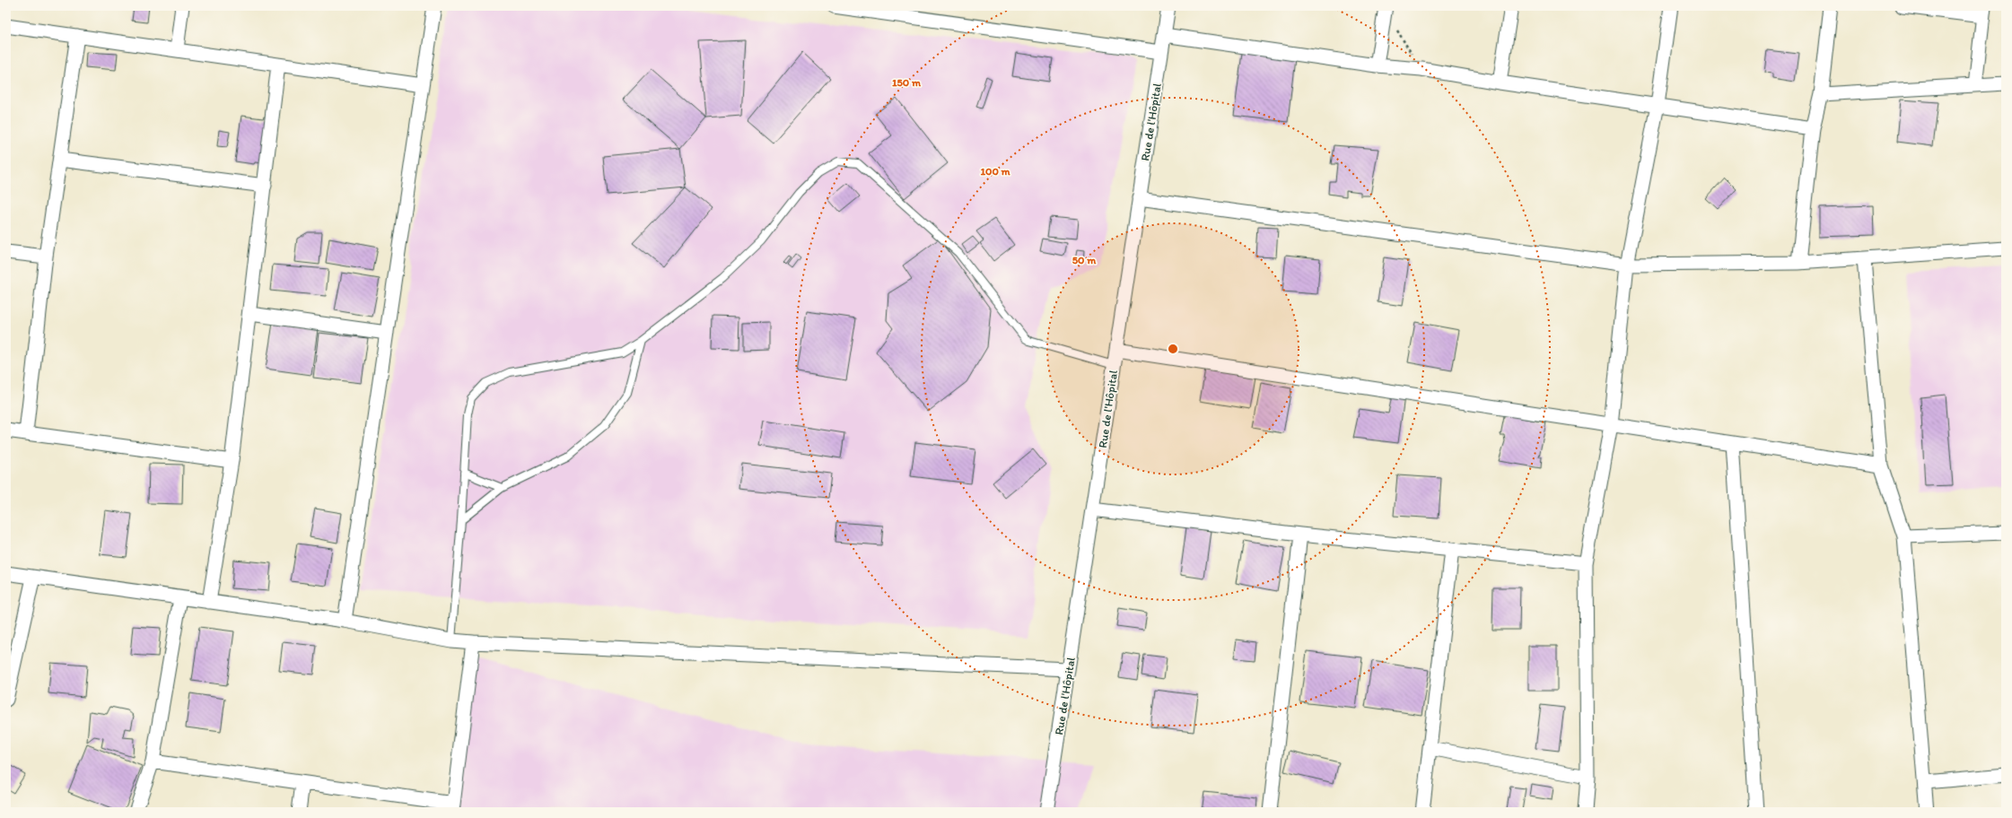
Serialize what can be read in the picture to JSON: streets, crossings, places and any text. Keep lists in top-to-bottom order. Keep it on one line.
{"streets":{"street":["Rue de l'Hôpital"]},"rings":["150 m","100 m","50 m"]}
